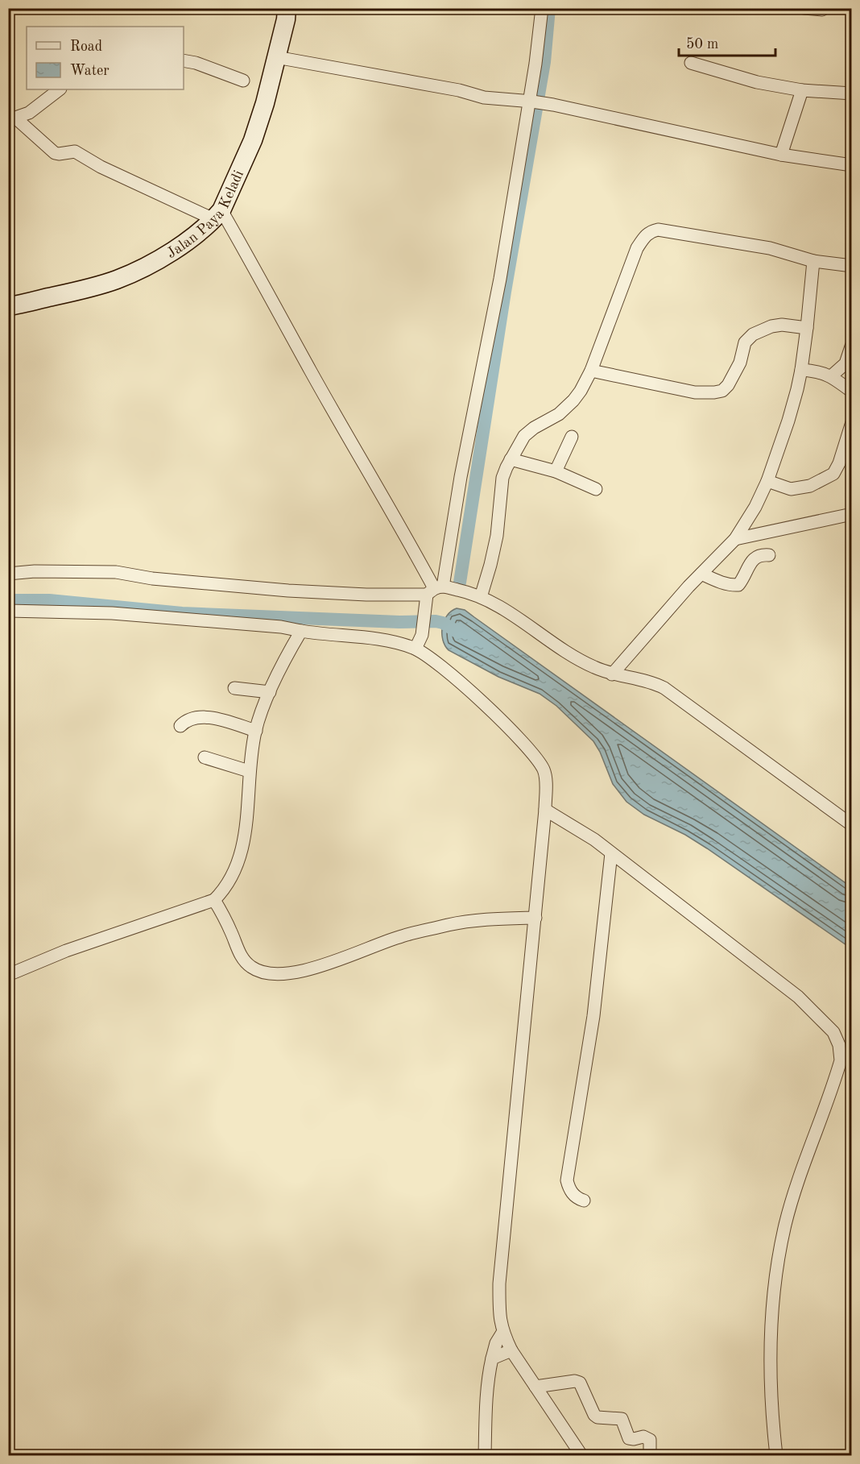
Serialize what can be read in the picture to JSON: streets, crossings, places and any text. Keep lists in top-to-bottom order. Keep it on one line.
{"streets":{"main road":["Jalan Paya Keladi"]},"legend":["Road","Water"],"scale_bar":"50 m"}
